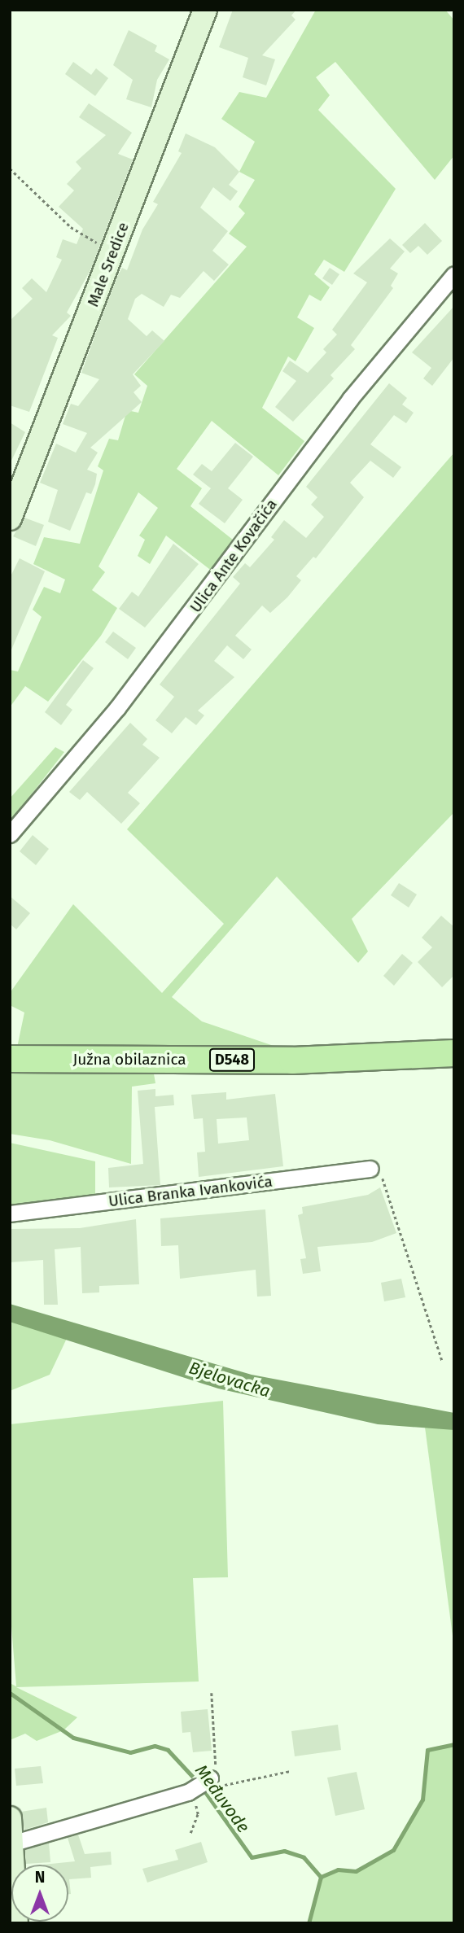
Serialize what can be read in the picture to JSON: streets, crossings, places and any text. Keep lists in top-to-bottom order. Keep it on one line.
{"streets":{"main road":["Južna obilaznica","D548"],"street":["Male Sredice","Ulica Ante Kovačića","Ulica Branka Ivankovića"]},"water":["Bjelovacka","Međuvode"],"north":"top"}
